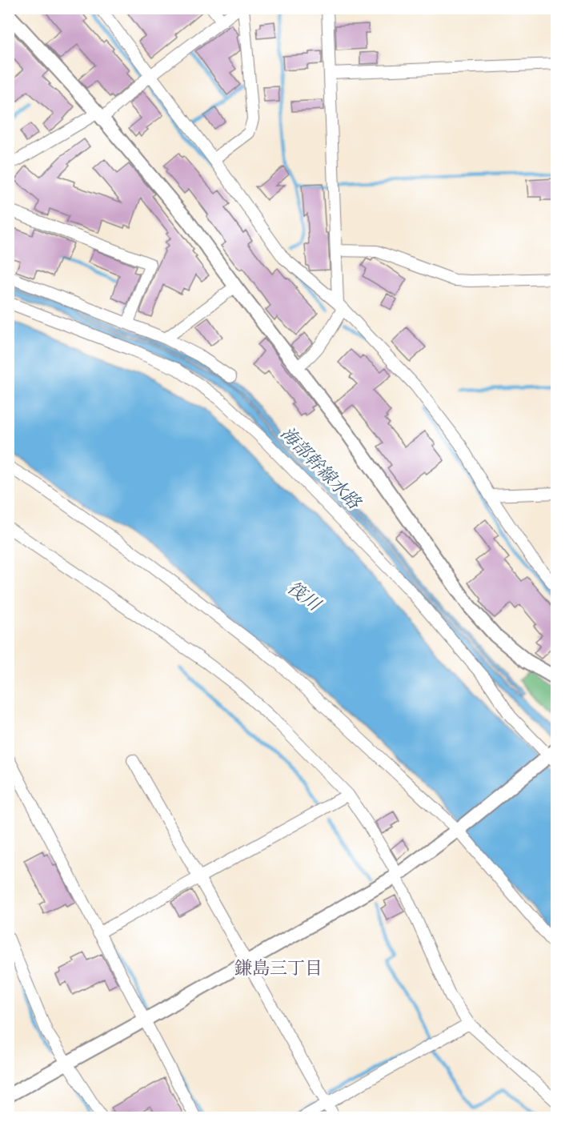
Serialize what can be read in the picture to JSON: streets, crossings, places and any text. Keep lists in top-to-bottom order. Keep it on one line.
{"districts":["鎌島三丁目"],"water":["海部幹線水路","筏川"]}
